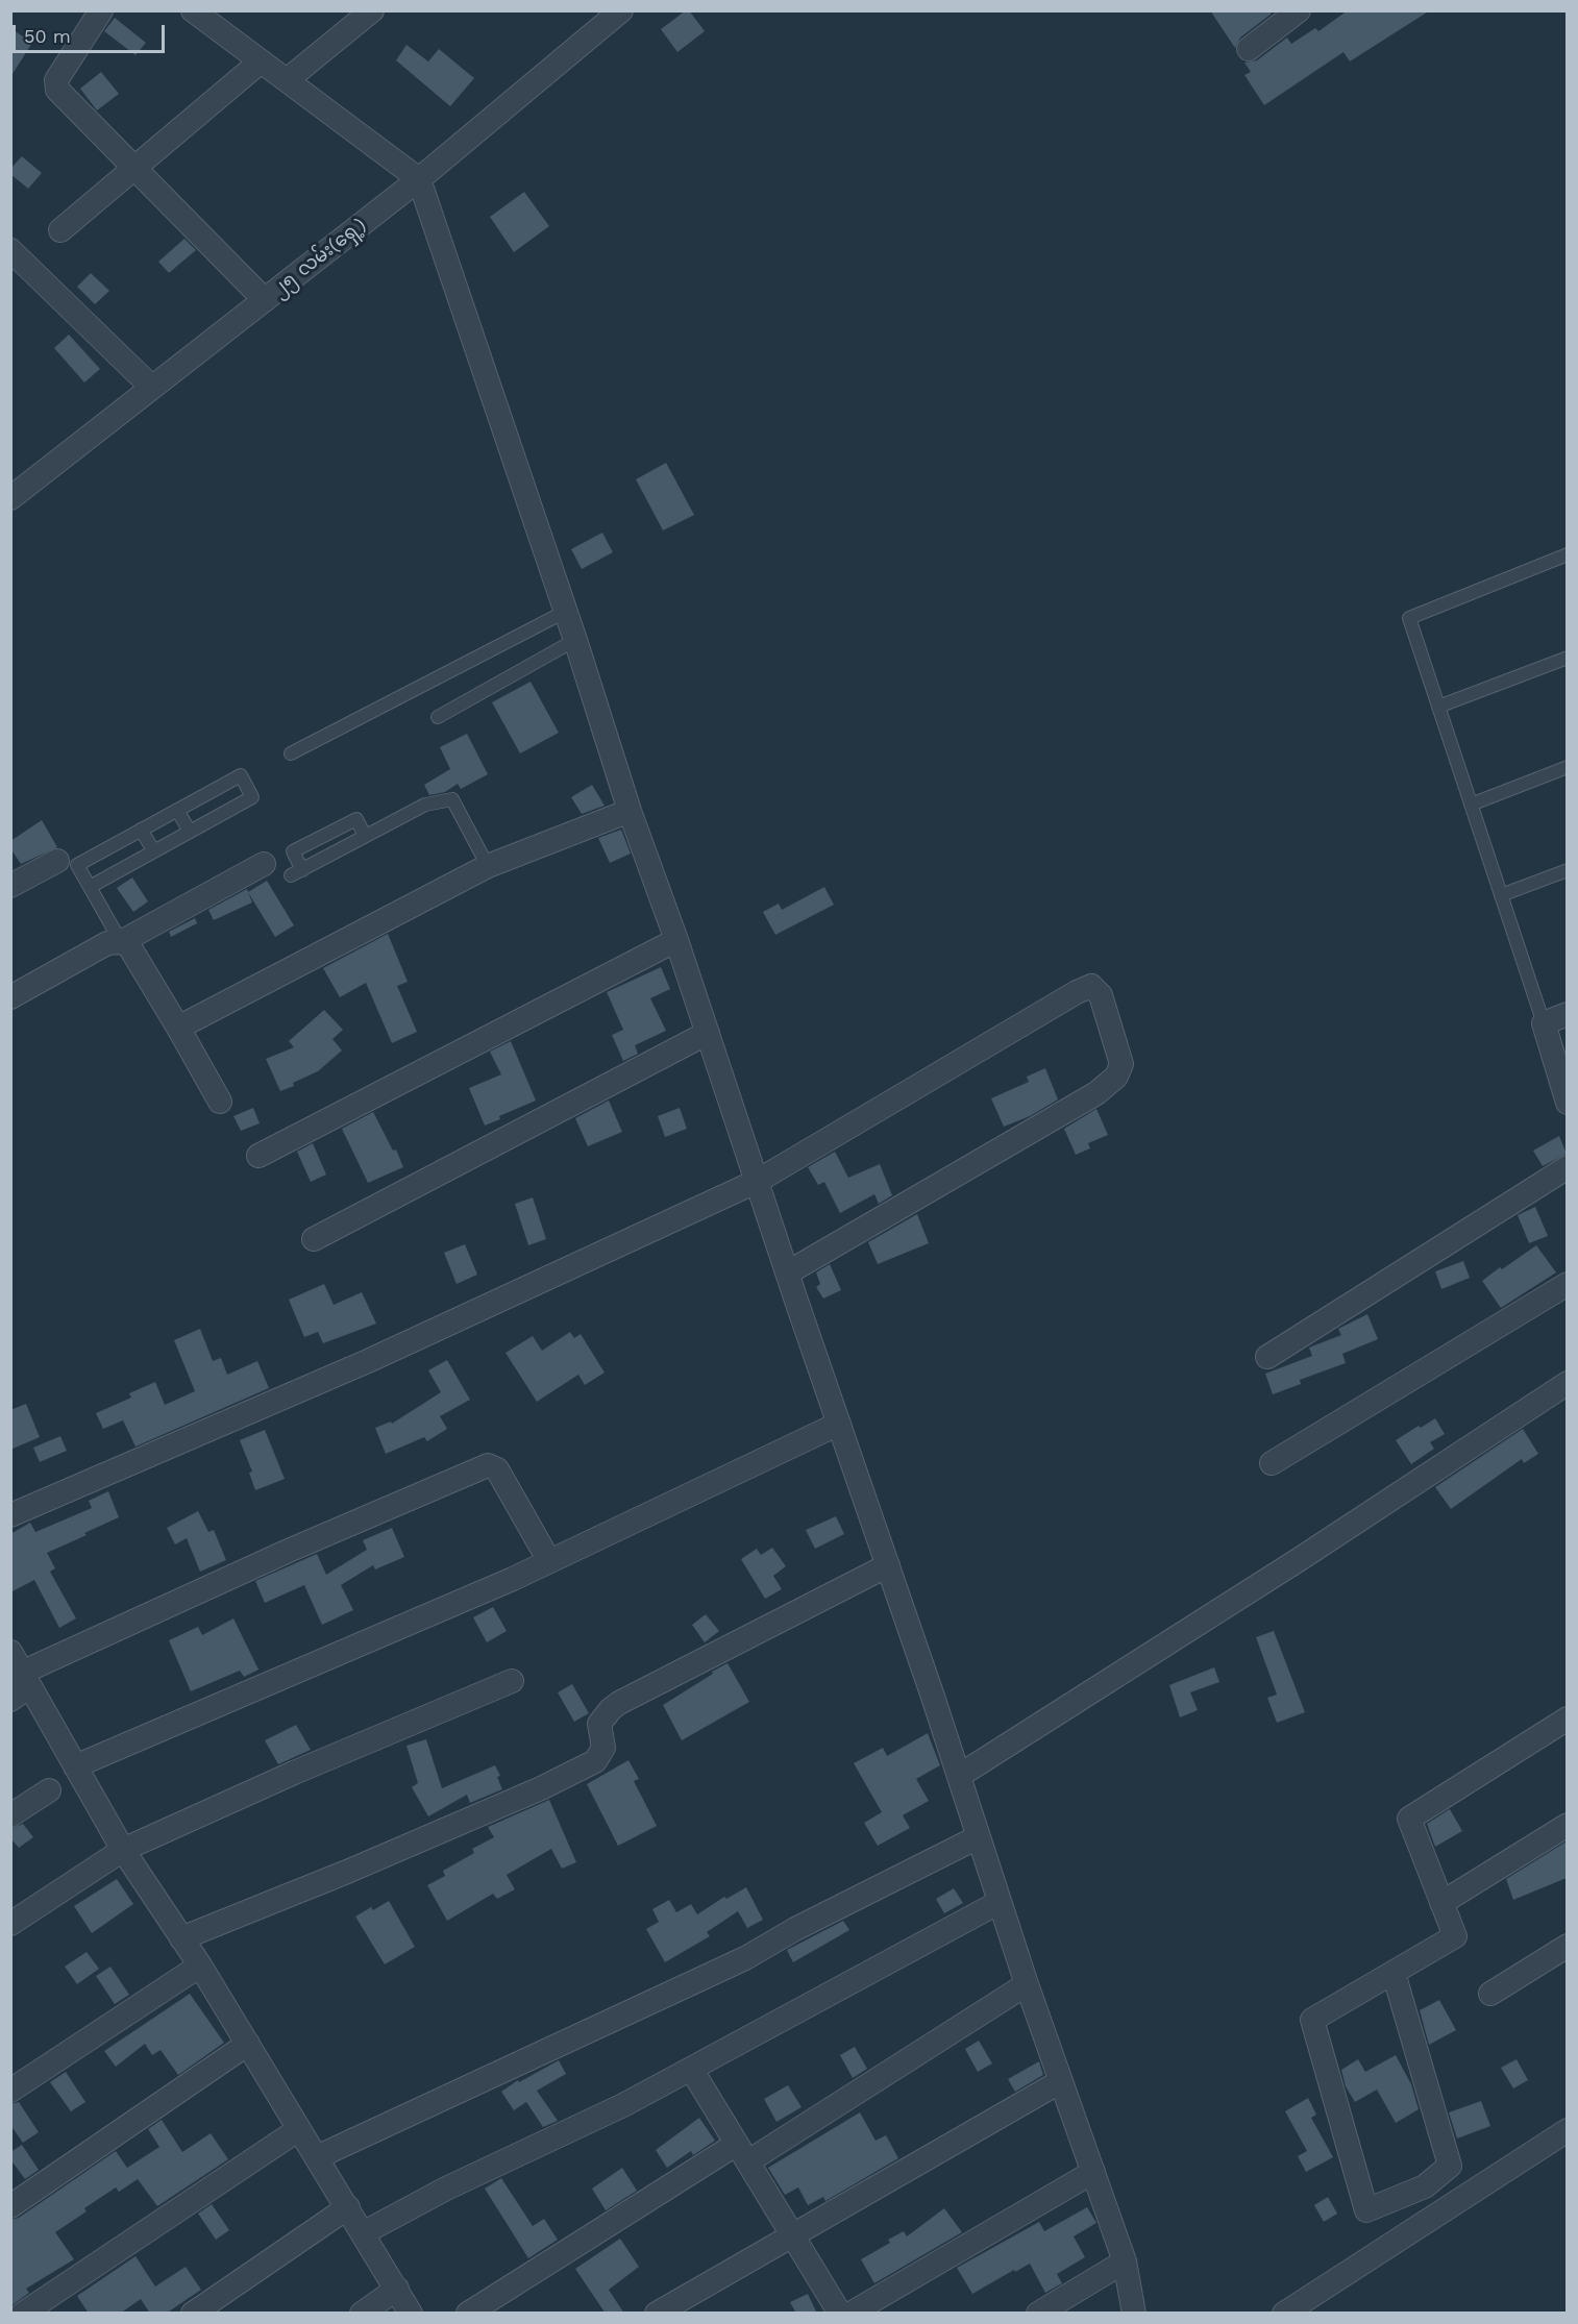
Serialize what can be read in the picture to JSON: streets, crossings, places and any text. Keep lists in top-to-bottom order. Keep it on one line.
{"streets":{"street":["၂၅ လမ်း(ရှေ့)"]},"scale_bar":"50 m"}
